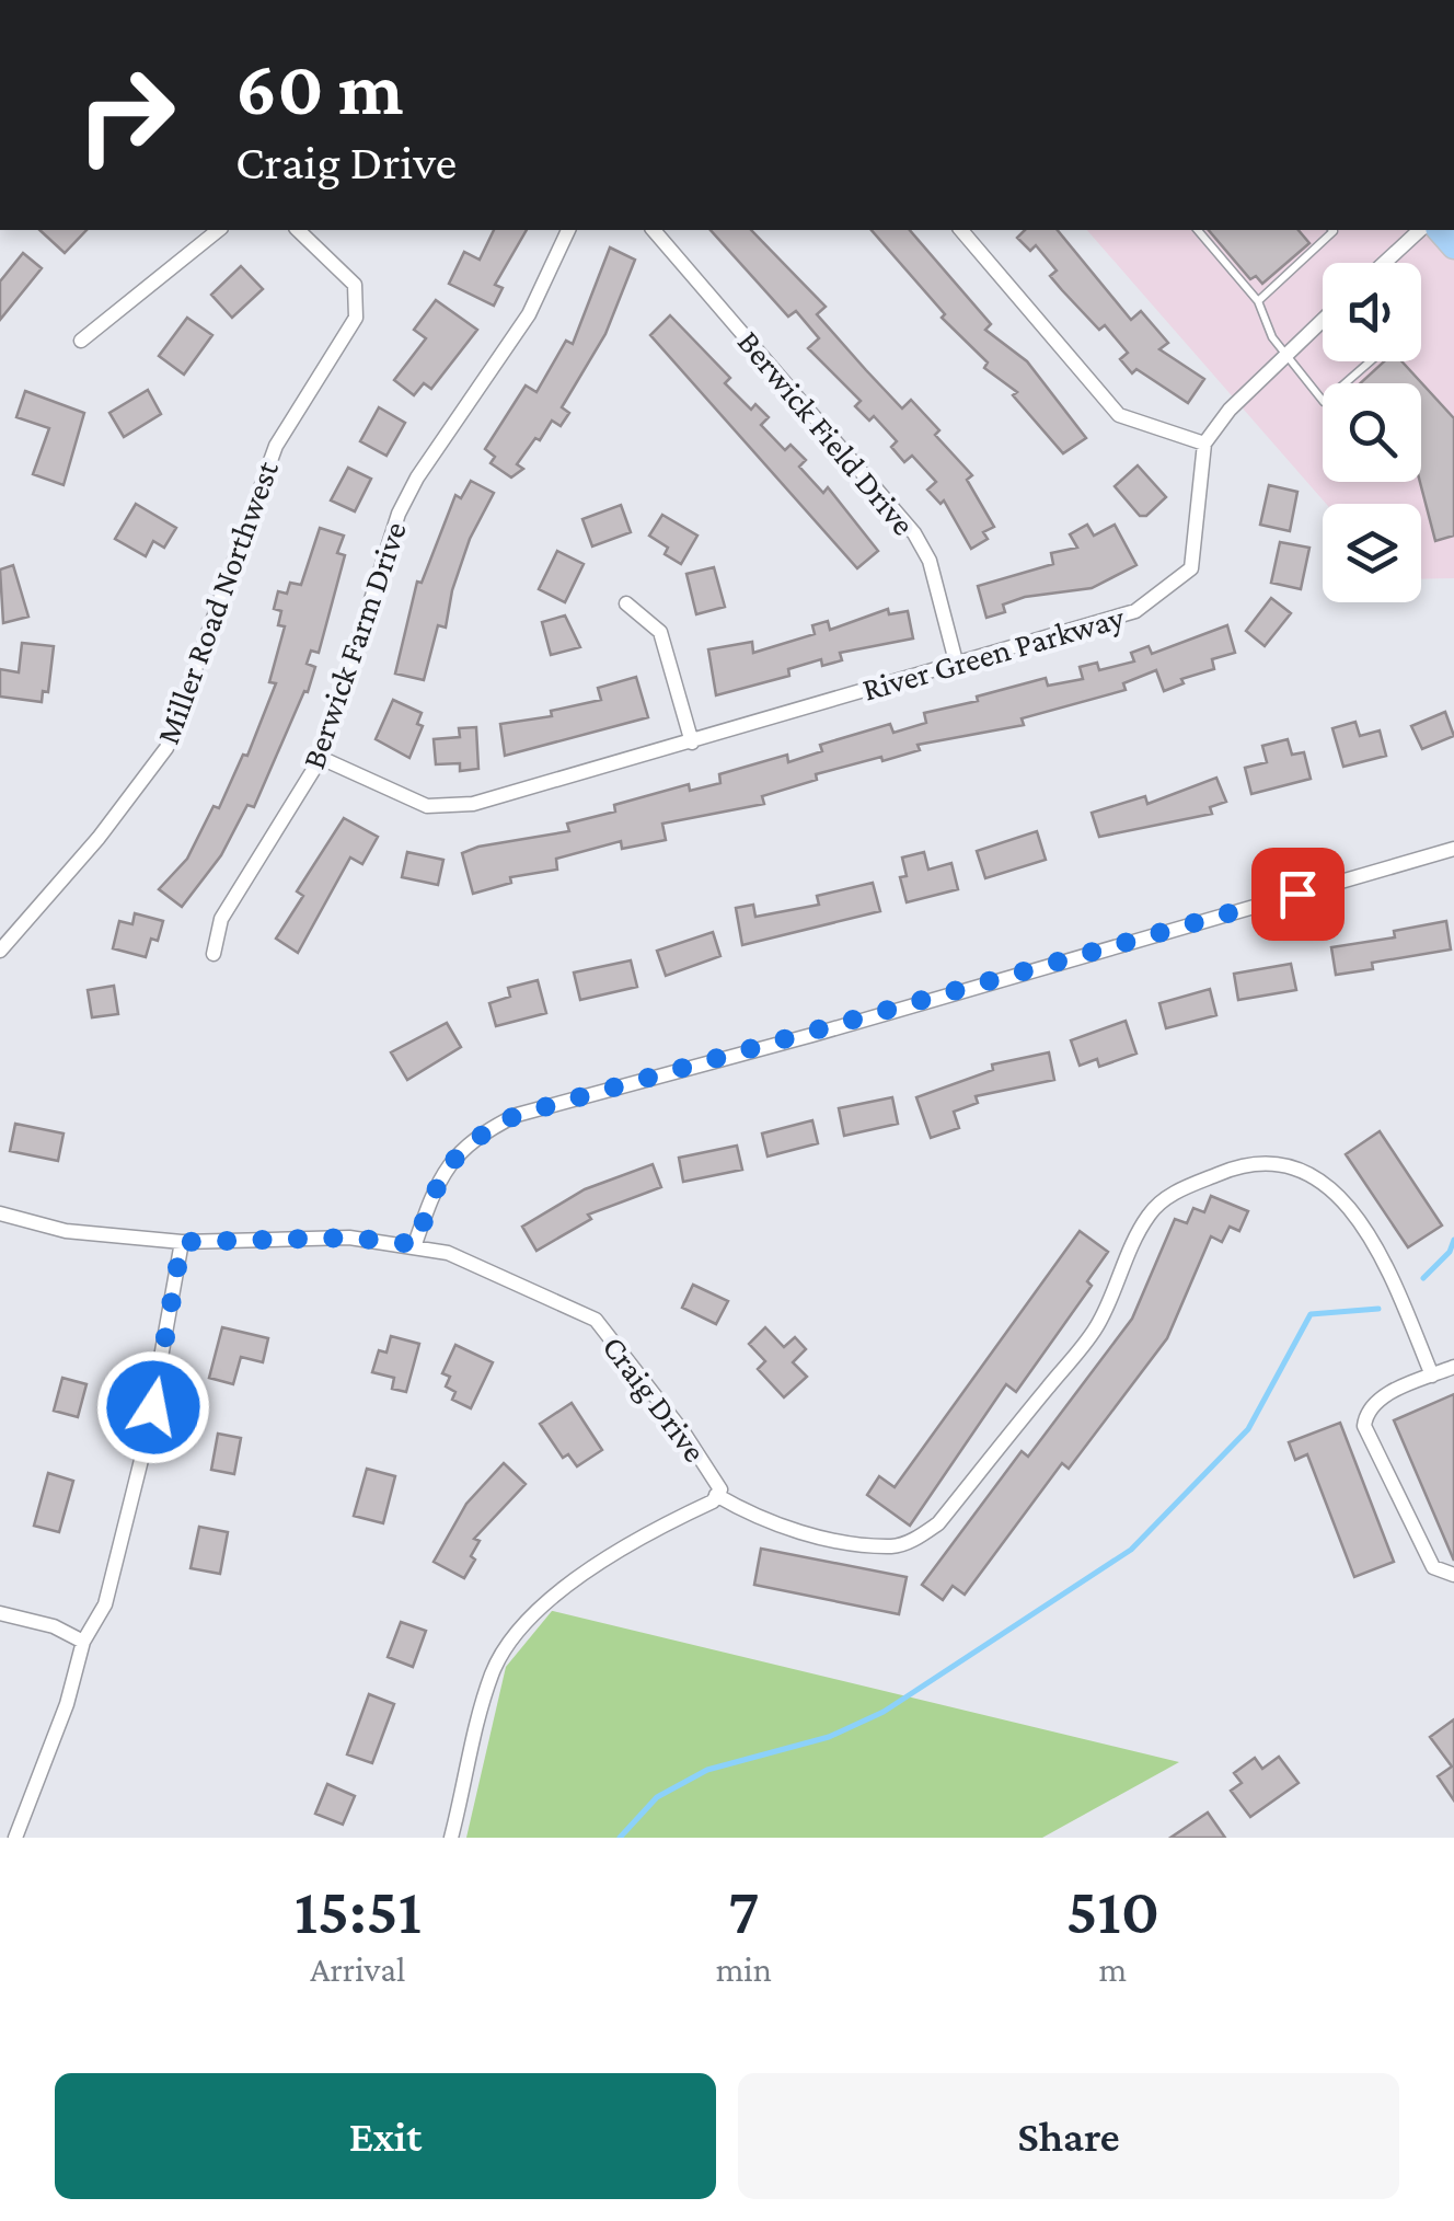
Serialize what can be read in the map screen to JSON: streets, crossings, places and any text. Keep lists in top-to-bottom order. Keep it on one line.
{"streets":{"street":["Berwick Field Drive","Miller Road Northwest","Berwick Farm Drive","River Green Parkway","Craig Drive"]},"crossings":[["Berwick Field Drive","River Green Parkway"],["Berwick Farm Drive","River Green Parkway"]],"page":{"turn":["60 m","Craig Drive"],"eta":["15:51","Arrival","7","min","510","m"],"buttons":["Exit","Share"]}}
